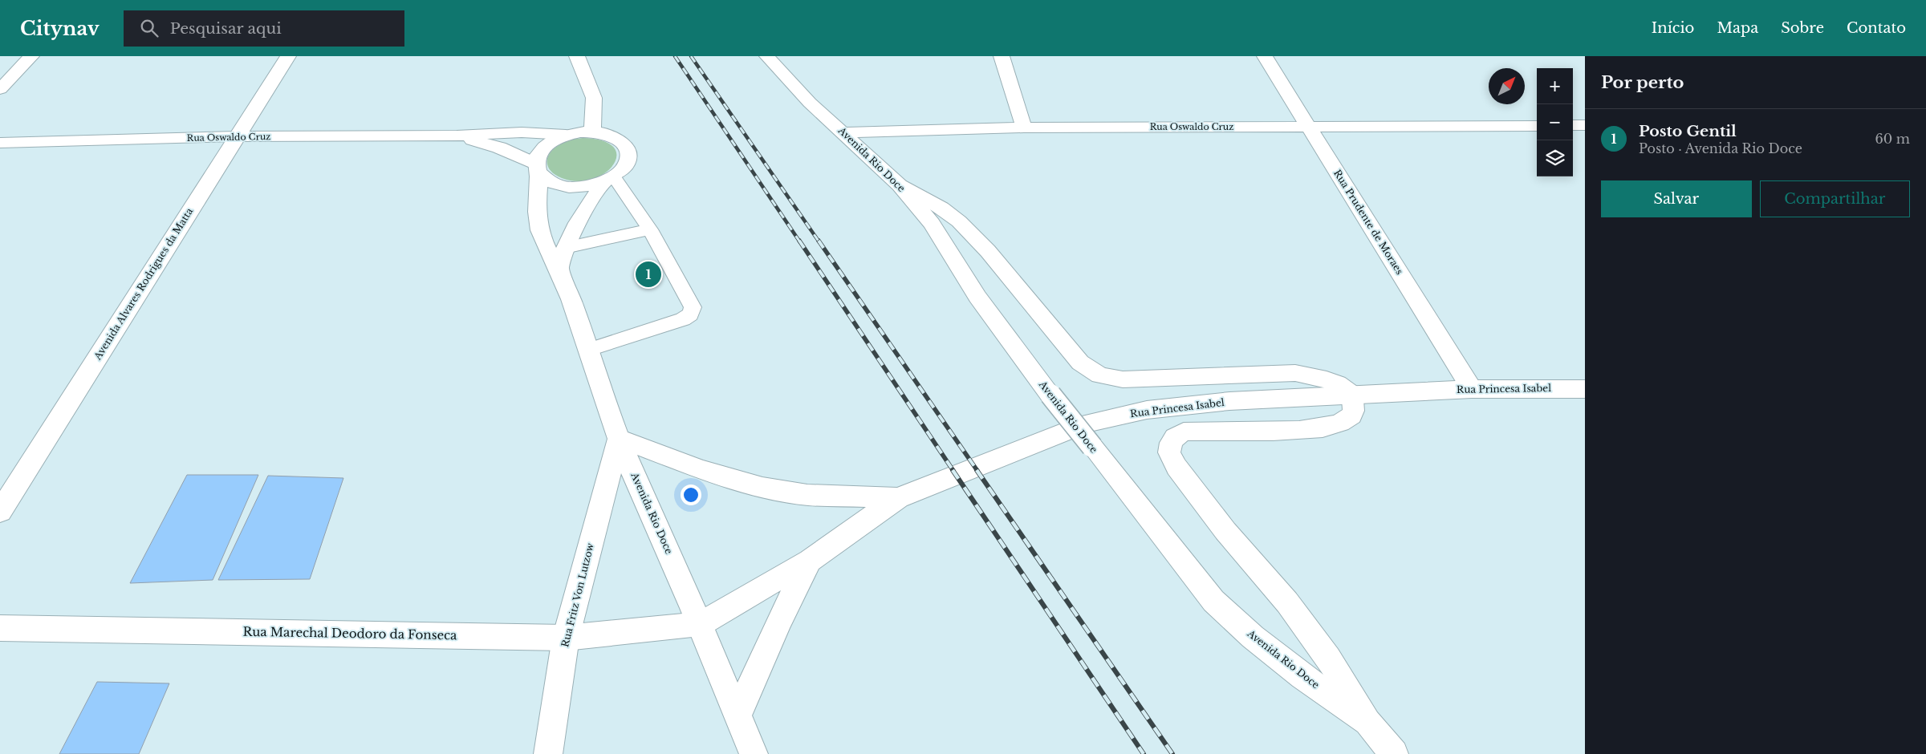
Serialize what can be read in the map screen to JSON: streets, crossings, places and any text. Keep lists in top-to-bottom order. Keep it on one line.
{"streets":{"street":["Rua Oswaldo Cruz","Avenida Rio Doce","Rua Prudente de Moraes","Avenida Alvares Rodrigues da Matta","Rua Princesa Isabel","Rua Fritz Von Lutzow","Rua Marechal Deodoro da Fonseca"]},"crossings":[["Rua Oswaldo Cruz","Avenida Rio Doce"],["Rua Oswaldo Cruz","Rua Prudente de Moraes"],["Rua Oswaldo Cruz","Avenida Alvares Rodrigues da Matta"],["Avenida Rio Doce","Rua Fritz Von Lutzow"],["Avenida Rio Doce","Rua Marechal Deodoro da Fonseca"],["Rua Prudente de Moraes","Rua Princesa Isabel"],["Rua Fritz Von Lutzow","Rua Marechal Deodoro da Fonseca"]],"north":"top right","page":{"header":"Citynav","search":"Pesquisar aqui","nav":["Início","Mapa","Sobre","Contato"],"heading":"Por perto","map_buttons":["+","−"],"list":[{"mark":"1","name":"Posto Gentil","note":"Posto · Avenida Rio Doce","value":"60 m"}],"buttons":["Salvar","Compartilhar"],"pins":"1"}}
